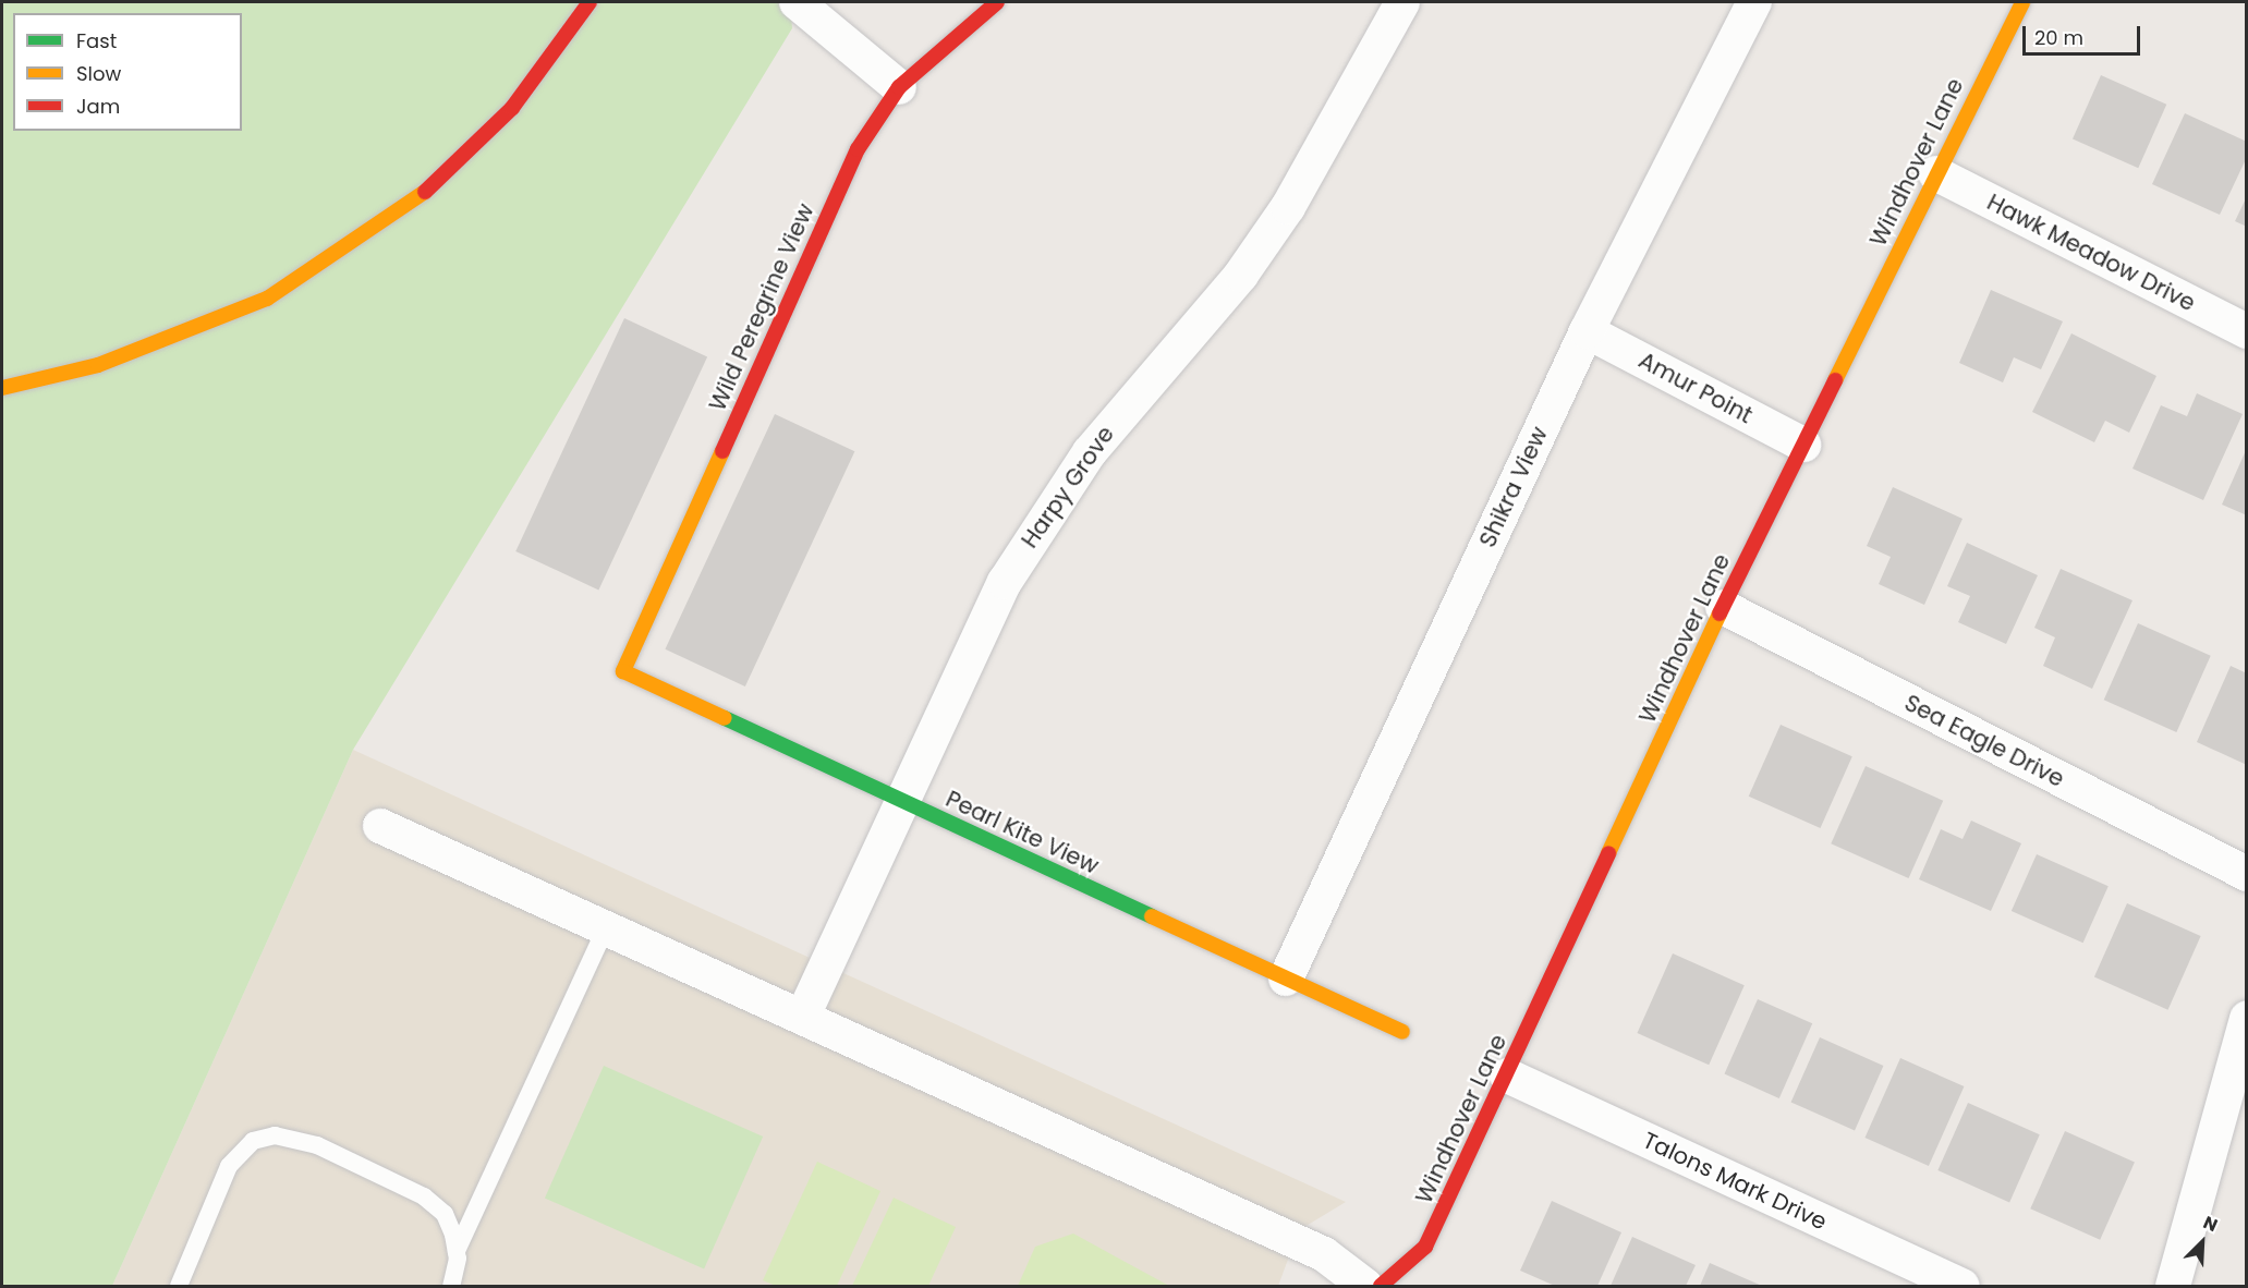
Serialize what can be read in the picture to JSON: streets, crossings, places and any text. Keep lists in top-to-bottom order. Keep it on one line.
{"streets":{"street":["Windhover Lane","Hawk Meadow Drive","Wild Peregrine View","Amur Point","Harpy Grove","Shikra View","Sea Eagle Drive","Pearl Kite View","Talons Mark Drive"]},"crossings":[["Windhover Lane","Hawk Meadow Drive"],["Windhover Lane","Amur Point"],["Windhover Lane","Sea Eagle Drive"],["Windhover Lane","Talons Mark Drive"],["Wild Peregrine View","Pearl Kite View"],["Amur Point","Shikra View"],["Harpy Grove","Pearl Kite View"],["Shikra View","Pearl Kite View"]],"legend":["Fast","Slow","Jam"],"scale_bar":"20 m","north":"top right"}
